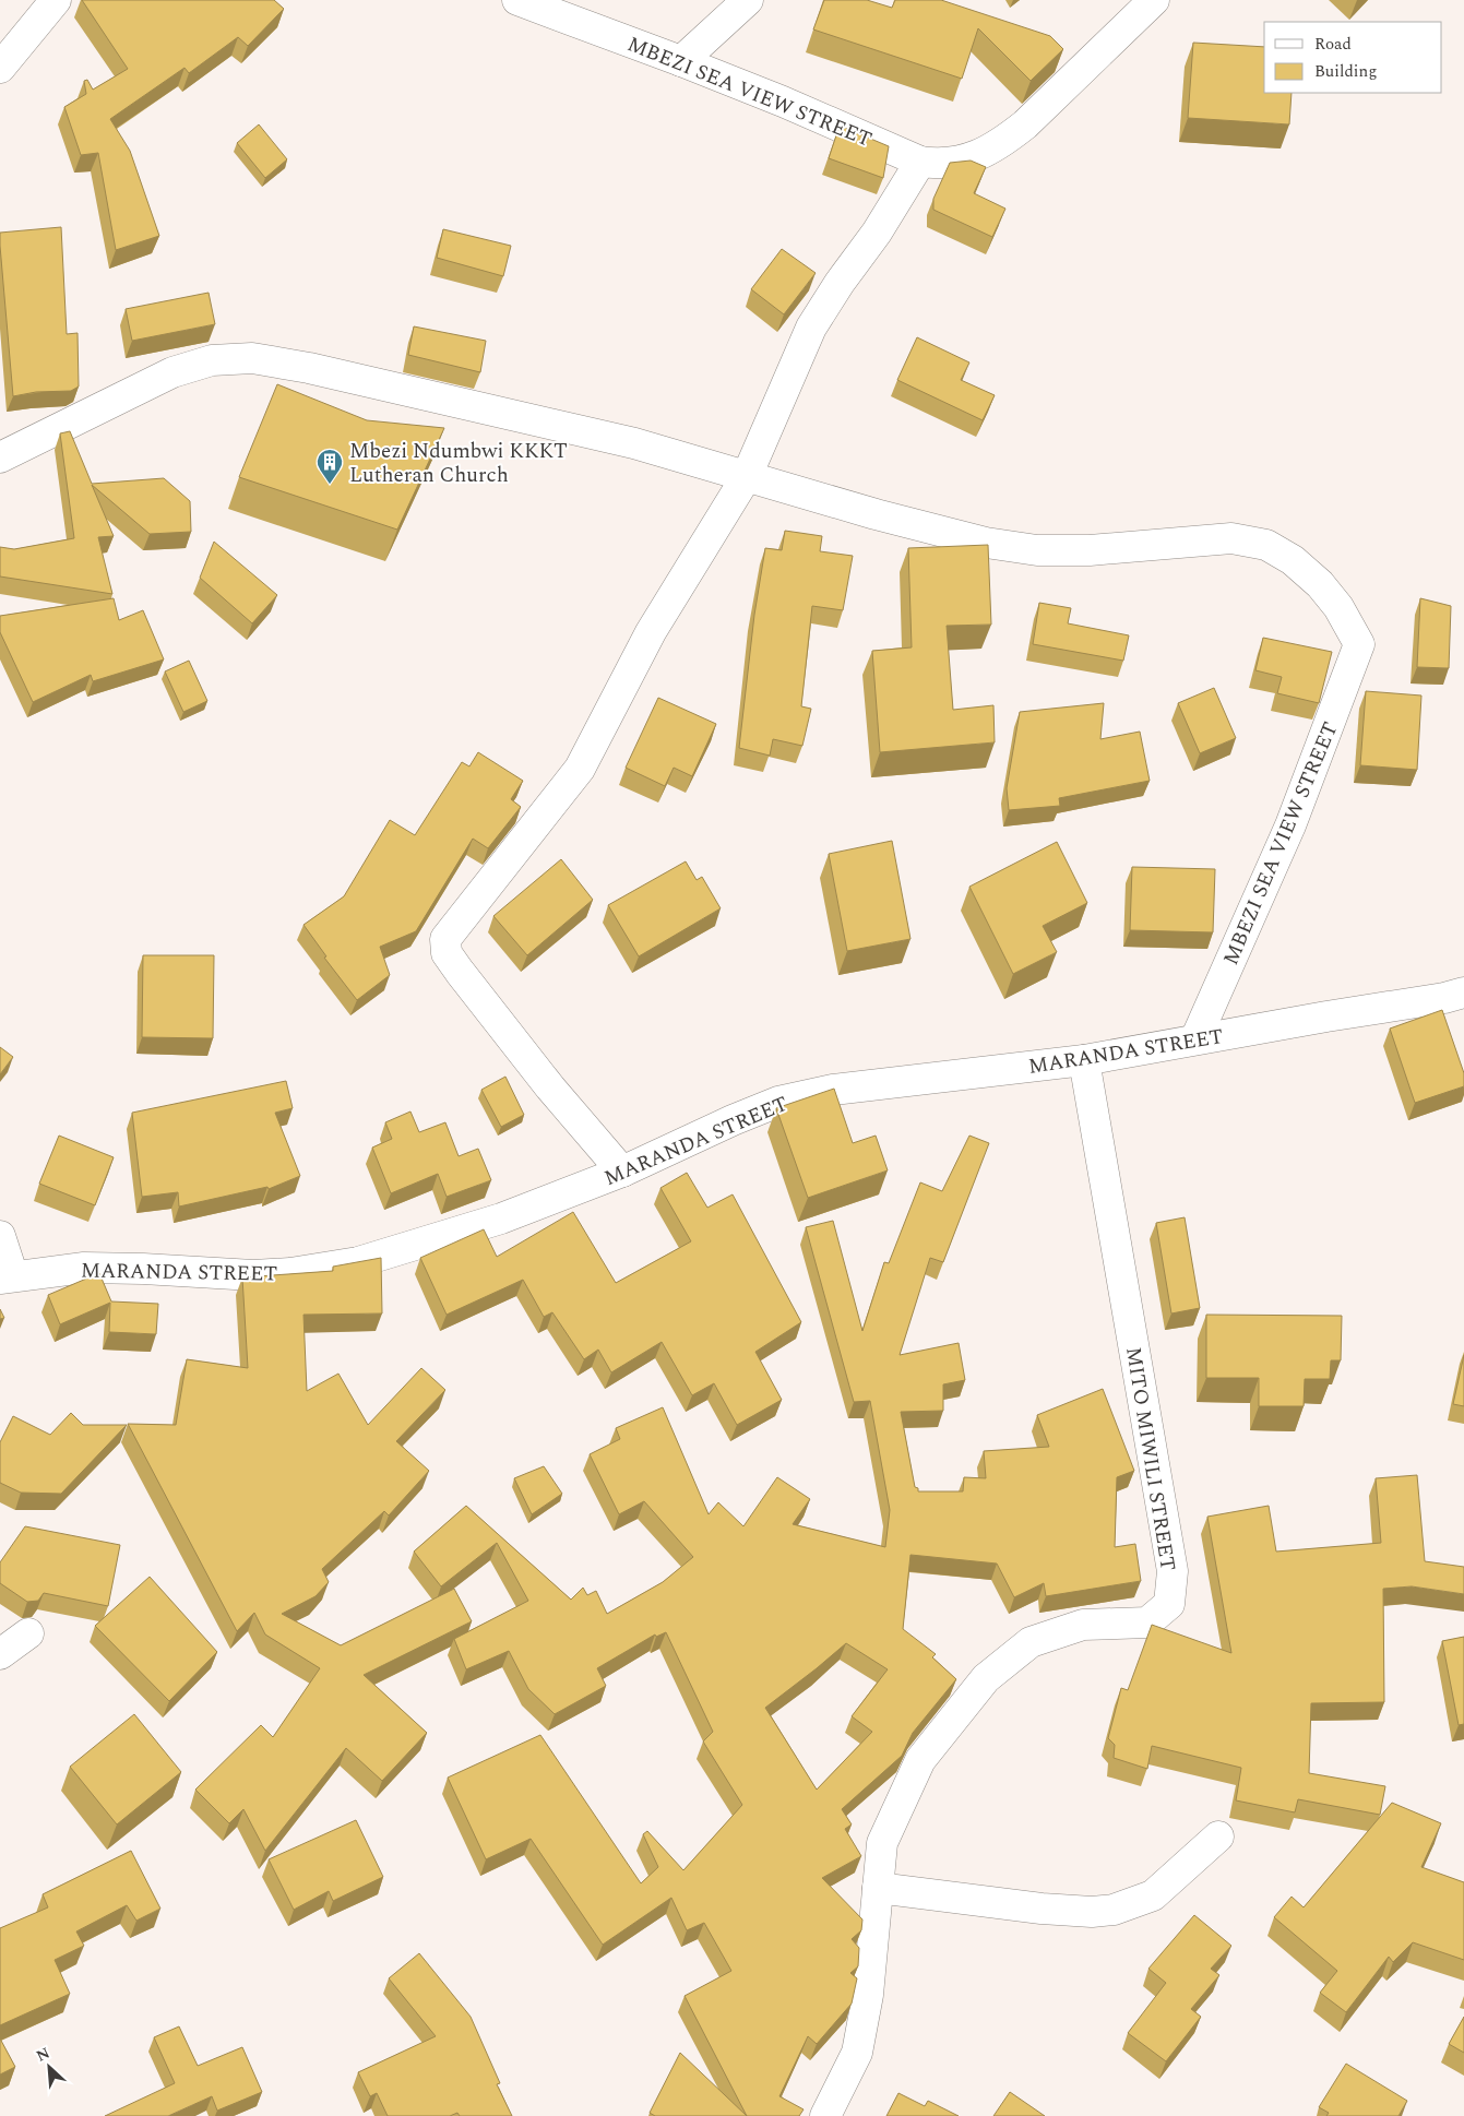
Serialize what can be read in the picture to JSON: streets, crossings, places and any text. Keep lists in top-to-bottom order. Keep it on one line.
{"streets":{"street":["MBEZI SEA VIEW STREET","MARANDA STREET","MITO MIWILI STREET"]},"crossings":[["MBEZI SEA VIEW STREET","MARANDA STREET"],["MARANDA STREET","MITO MIWILI STREET"]],"places":{"building":["Mbezi Ndumbwi KKKT Lutheran Church"]},"legend":["Road","Building"],"north":"top left"}
